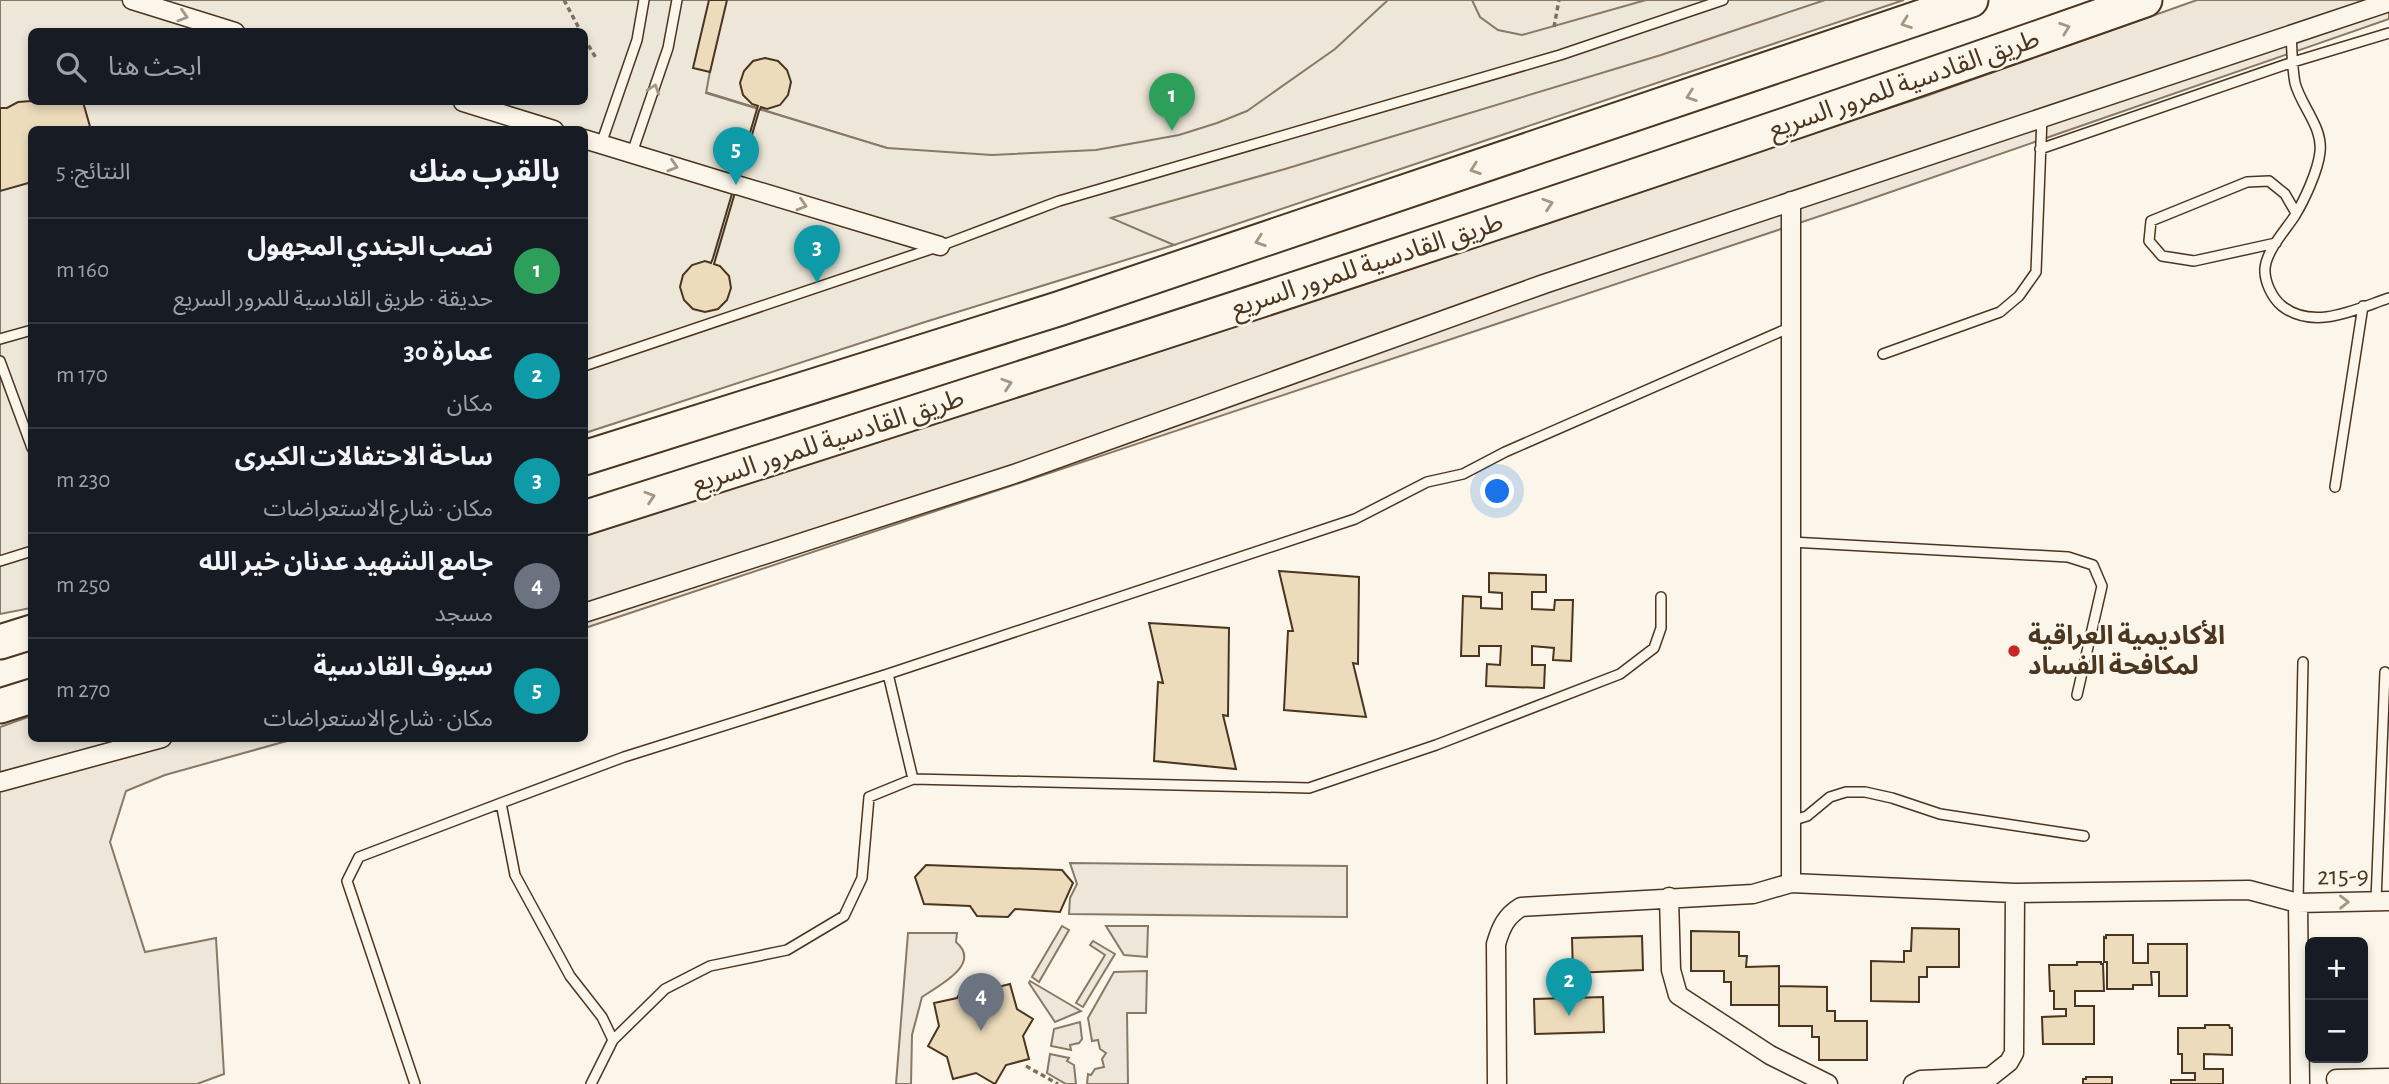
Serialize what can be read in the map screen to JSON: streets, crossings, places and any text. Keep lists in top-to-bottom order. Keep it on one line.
{"streets":{"highway":["طريق القادسية للمرور السريع"],"street":["215-9"]},"places":["الأكاديمية العراقية لمكافحة الفساد"],"page":{"search":"ابحث هنا","pins":["1","5","3","2","4"],"heading":["بالقرب منك","النتائج: 5"],"list":[{"mark":"1","name":"نصب الجندي المجهول","note":"حديقة · طريق القادسية للمرور السريع","value":"160 m"},{"mark":"2","name":"عمارة 30","note":"مكان","value":"170 m"},{"mark":"3","name":"ساحة الاحتفالات الكبرى","note":"مكان · شارع الاستعراضات","value":"230 m"},{"mark":"4","name":"جامع الشهيد عدنان خير الله","note":"مسجد","value":"250 m"},{"mark":"5","name":"سيوف القادسية","note":"مكان · شارع الاستعراضات","value":"270 m"}],"map_buttons":["+","−"]}}
